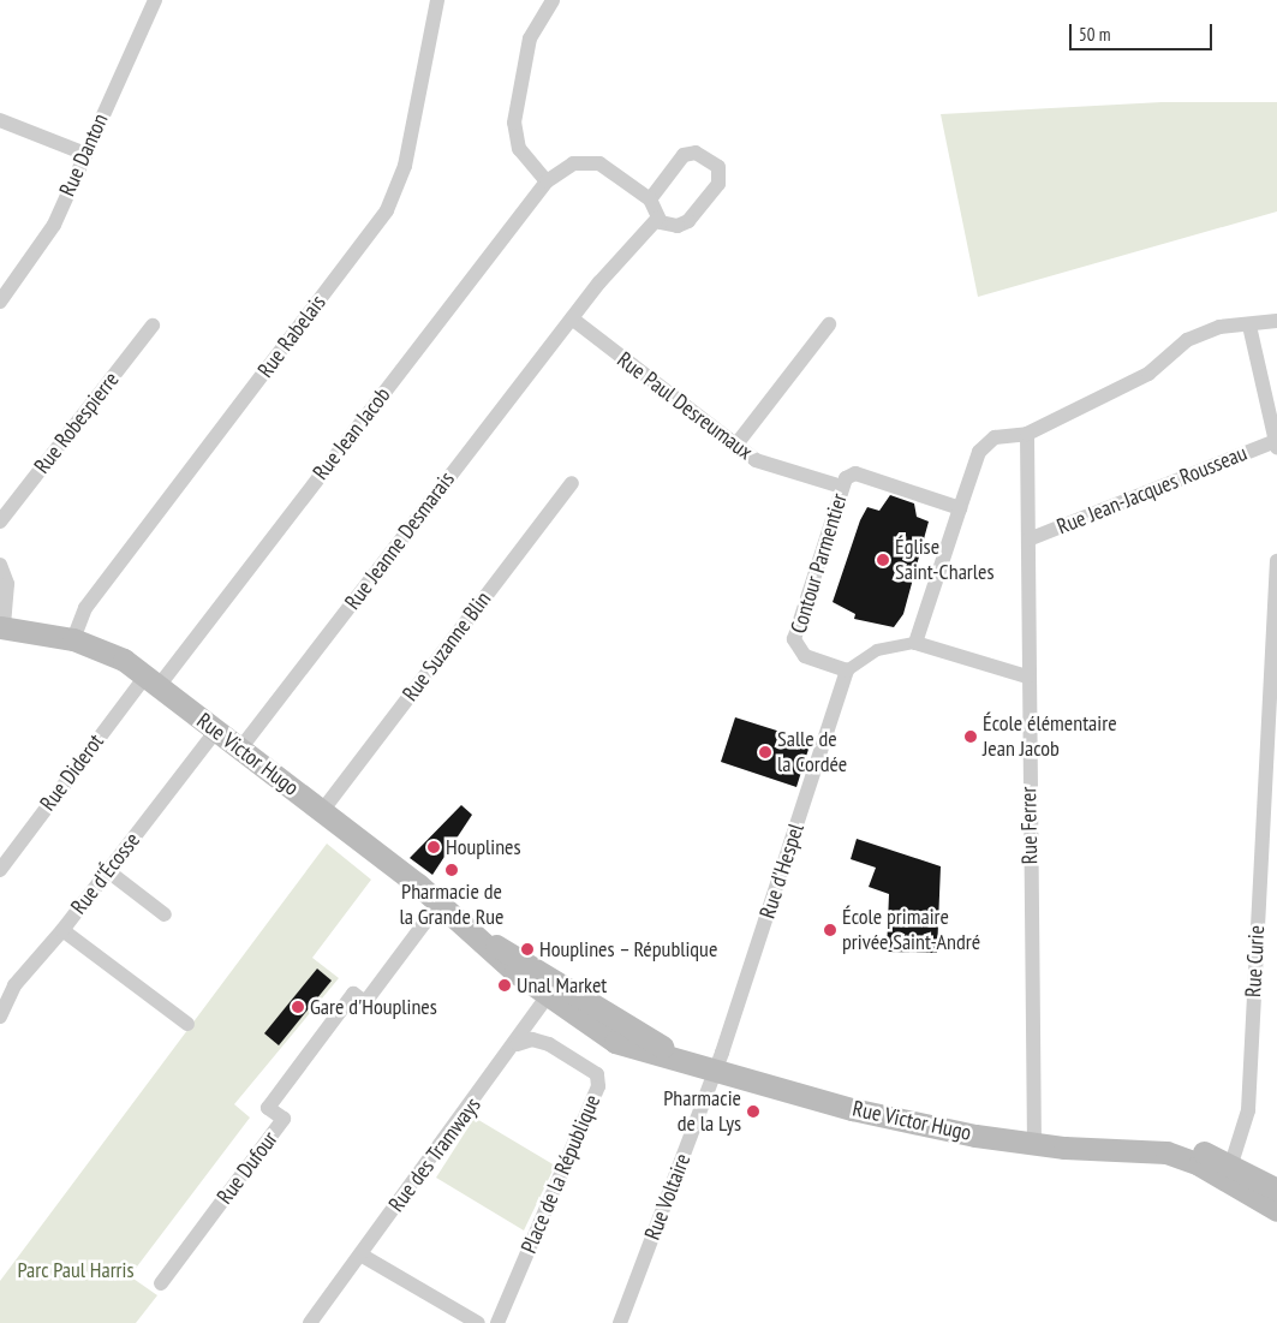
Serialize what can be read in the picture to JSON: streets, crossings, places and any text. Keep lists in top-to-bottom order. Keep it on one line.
{"streets":{"main road":["Rue Victor Hugo"],"street":["Rue Danton","Rue Rabelais","Rue Paul Desreumaux","Rue Robespierre","Rue Jean Jacob","Rue Jean-Jacques Rousseau","Rue Jeanne Desmarais","Contour Parmentier","Rue Suzanne Blin","Rue Diderot","Rue Ferrer","Rue d'Hespel","Rue d'Écosse","Rue Curie","Rue des Tramways","Rue Dufour","Place de la République","Rue Voltaire"]},"crossings":[["Rue Rabelais","Rue Victor Hugo"],["Rue Paul Desreumaux","Rue Jeanne Desmarais"],["Rue Paul Desreumaux","Contour Parmentier"],["Rue Jean Jacob","Rue Victor Hugo"],["Rue Jean Jacob","Rue Diderot"],["Rue Jean-Jacques Rousseau","Rue Ferrer"],["Rue Jeanne Desmarais","Rue Victor Hugo"],["Contour Parmentier","Rue d'Hespel"],["Rue Suzanne Blin","Rue Victor Hugo"],["Rue Victor Hugo","Rue Diderot"],["Rue Victor Hugo","Rue Ferrer"],["Rue Victor Hugo","Rue d'Hespel"],["Rue Victor Hugo","Rue d'Écosse"],["Rue Victor Hugo","Rue Curie"],["Rue Victor Hugo","Rue des Tramways"],["Rue Victor Hugo","Rue Dufour"],["Rue Victor Hugo","Rue Voltaire"],["Rue d'Hespel","Rue Voltaire"],["Rue des Tramways","Place de la République"]],"parks":["Parc Paul Harris"],"places":["Église Saint-Charles","École élémentaire Jean Jacob","Salle de la Cordée","Houplines","Pharmacie de la Grande Rue","École primaire privée Saint-André","Houplines – République","Unal Market","Gare d'Houplines","Pharmacie de la Lys"],"scale_bar":"50 m"}
